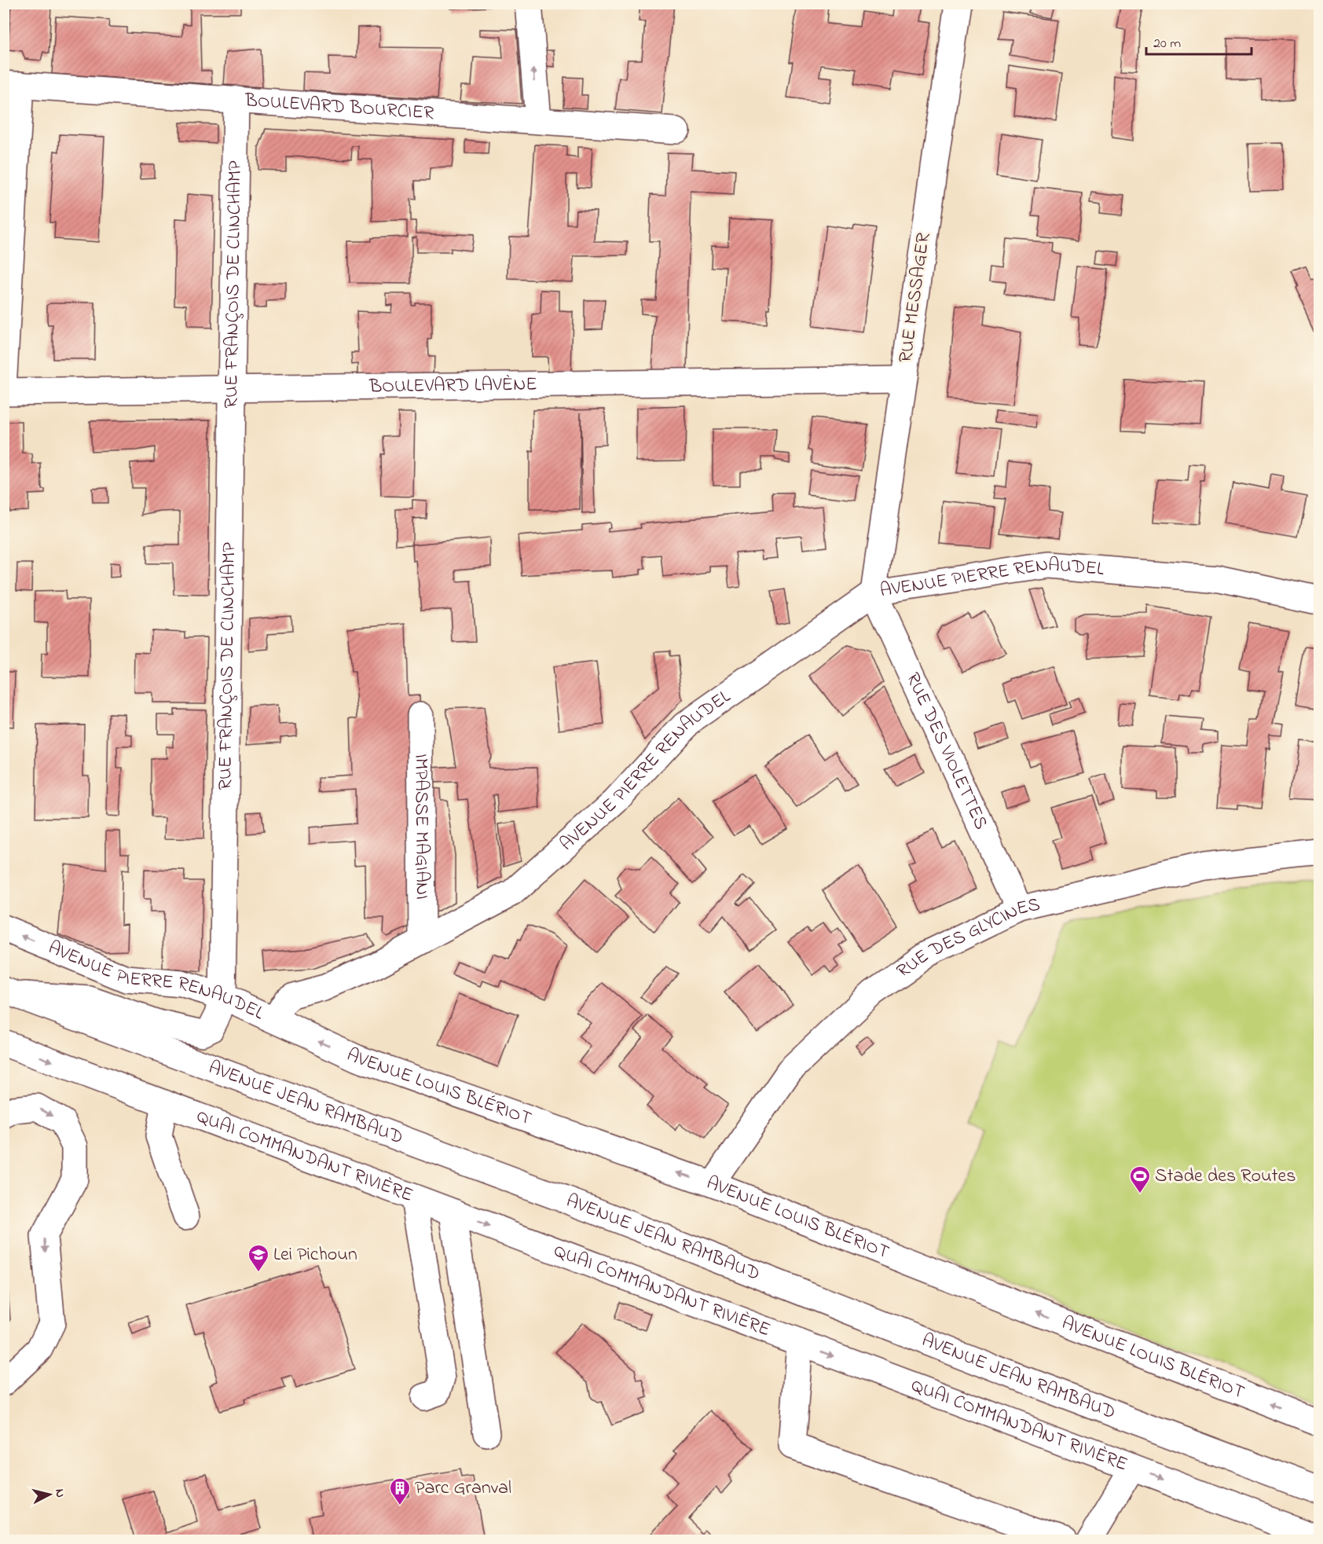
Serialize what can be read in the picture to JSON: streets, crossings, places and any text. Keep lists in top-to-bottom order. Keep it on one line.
{"streets":{"street":["BOULEVARD BOURCIER","RUE FRANÇOIS DE CLINCHAMP","RUE MESSAGER","BOULEVARD LAVÈNE","AVENUE PIERRE RENAUDEL","RUE DES VIOLETTES","IMPASSE MAGIANI","RUE DES GLYCINES","AVENUE LOUIS BLÉRIOT","AVENUE JEAN RAMBAUD","QUAI COMMANDANT RIVIÈRE"]},"crossings":[["BOULEVARD BOURCIER","RUE FRANÇOIS DE CLINCHAMP"],["RUE FRANÇOIS DE CLINCHAMP","BOULEVARD LAVÈNE"],["RUE FRANÇOIS DE CLINCHAMP","AVENUE PIERRE RENAUDEL"],["RUE FRANÇOIS DE CLINCHAMP","AVENUE JEAN RAMBAUD"],["RUE MESSAGER","BOULEVARD LAVÈNE"],["RUE MESSAGER","AVENUE PIERRE RENAUDEL"],["RUE MESSAGER","RUE DES VIOLETTES"],["AVENUE PIERRE RENAUDEL","RUE DES VIOLETTES"],["AVENUE PIERRE RENAUDEL","IMPASSE MAGIANI"],["AVENUE PIERRE RENAUDEL","AVENUE LOUIS BLÉRIOT"],["RUE DES VIOLETTES","RUE DES GLYCINES"],["RUE DES GLYCINES","AVENUE LOUIS BLÉRIOT"]],"one_way":["AVENUE LOUIS BLÉRIOT","QUAI COMMANDANT RIVIÈRE"],"places":{"sports":["Stade des Routes"],"school or university":["Lei Pichoun"],"building":["Parc Granval"]},"scale_bar":"20 m","north":"right"}
